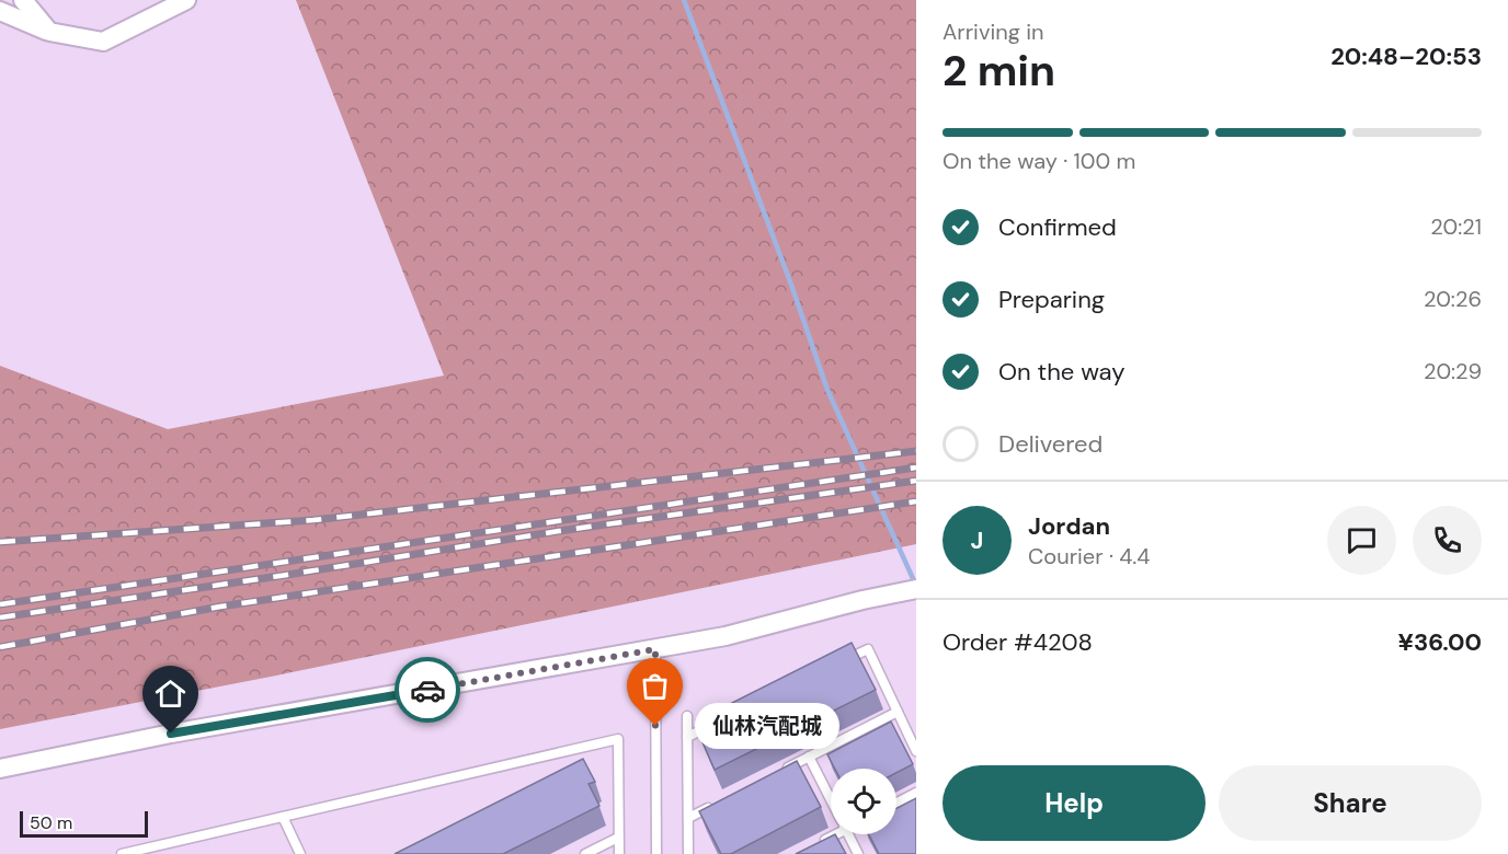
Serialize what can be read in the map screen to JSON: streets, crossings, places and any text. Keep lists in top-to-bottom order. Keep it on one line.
{"places":["仙林汽配城"],"scale_bar":"50 m","page":{"heading":["2 min","Arriving in","20:48–20:53"],"panel":["Jordan","Courier · 4.4","Order #4208","¥36.00"],"bar":"On the way · 100 m","list":[["Confirmed","20:21"],["Preparing","20:26"],["On the way","20:29"],"Delivered"],"round":"J","bubble":"仙林汽配城","buttons":["Help","Share"],"scale":"50 m"}}
